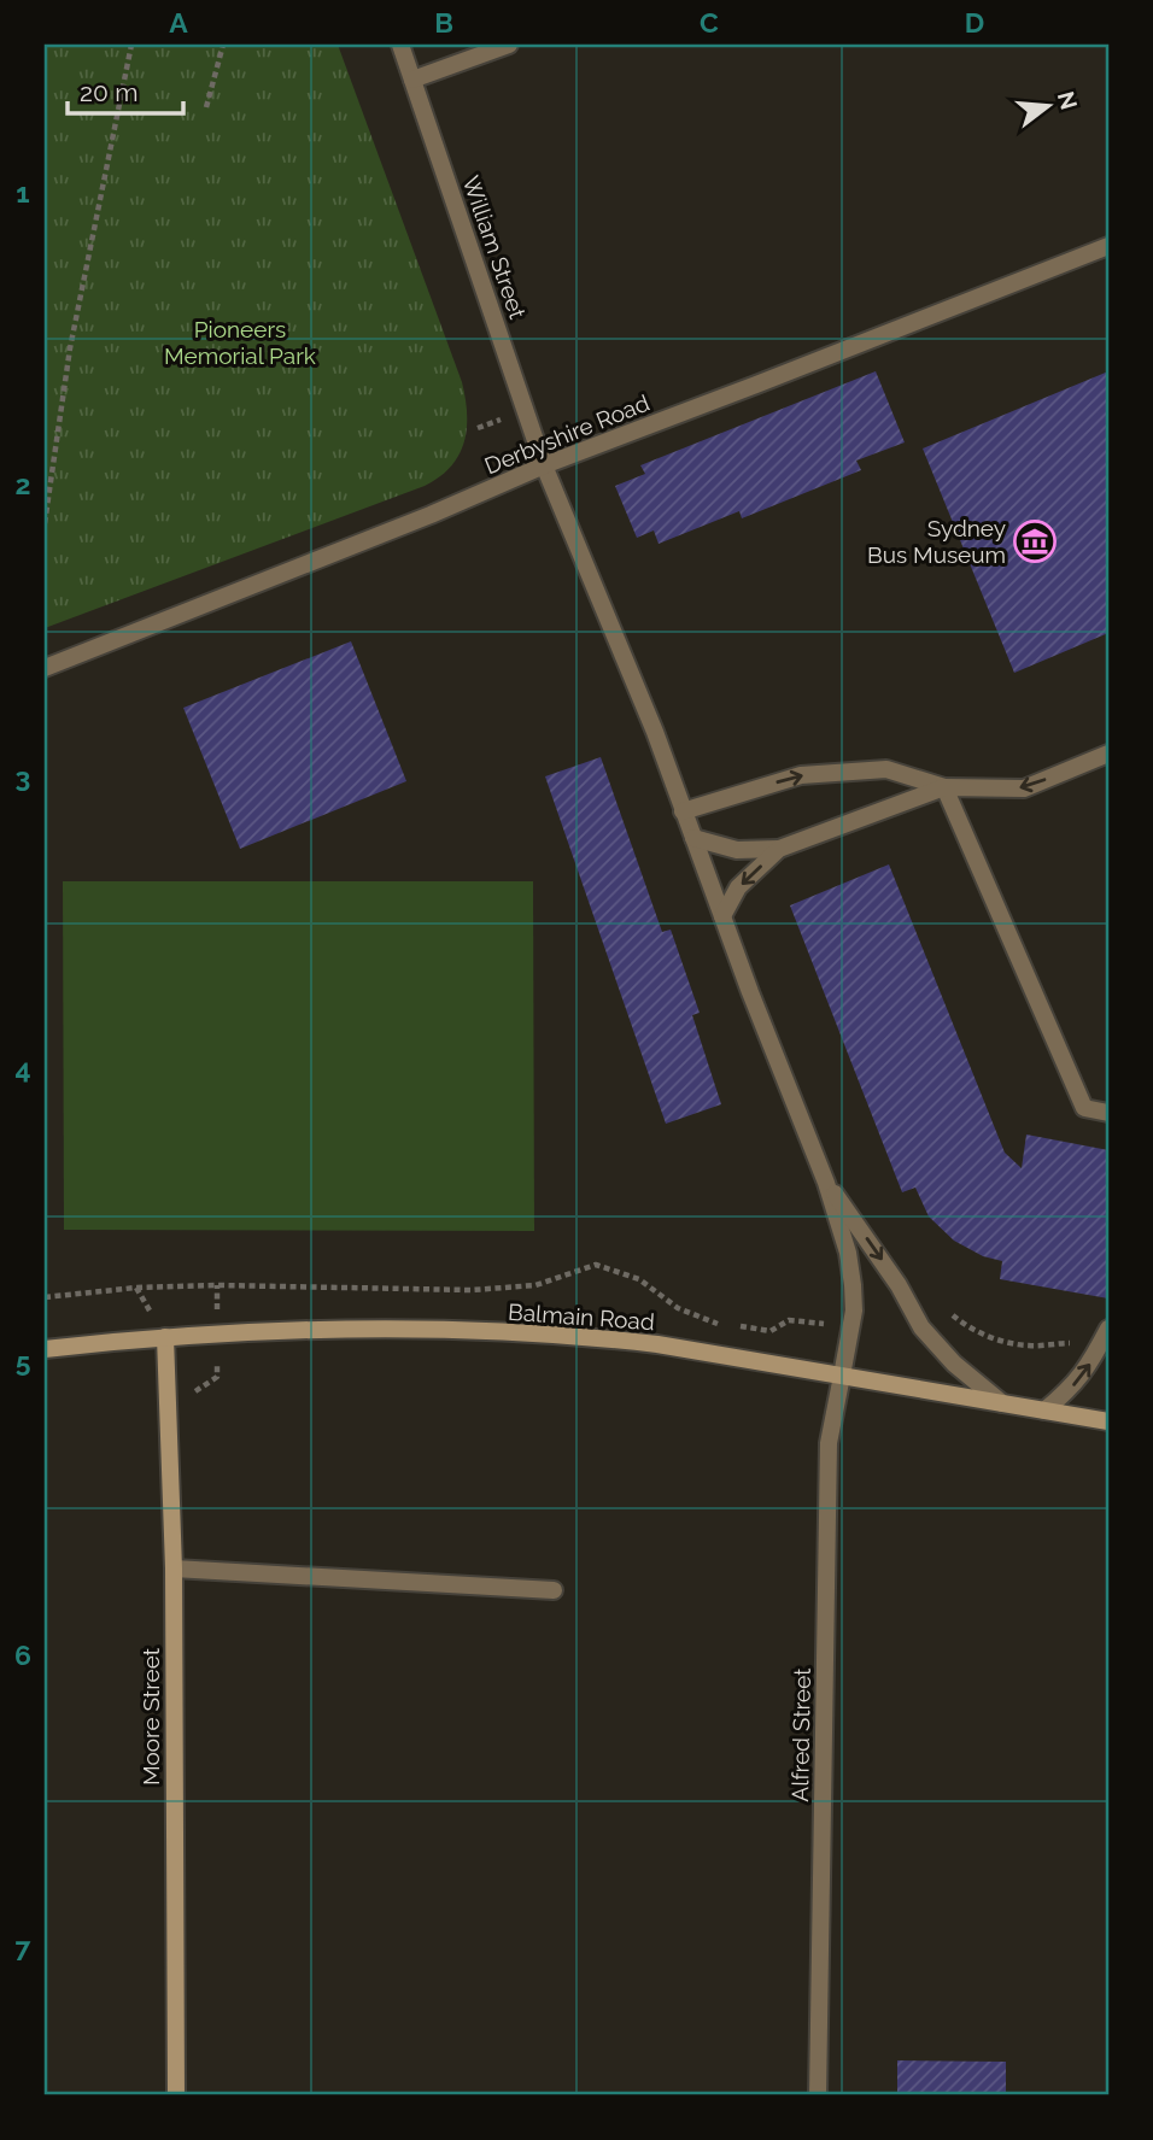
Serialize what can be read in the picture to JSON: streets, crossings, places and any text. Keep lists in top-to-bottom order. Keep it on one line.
{"streets":{"main road":["Balmain Road","Moore Street"],"street":["William Street","Derbyshire Road","Alfred Street"]},"crossings":[["William Street","Derbyshire Road"],["William Street","Alfred Street"],["Balmain Road","Moore Street"],["Balmain Road","Alfred Street"]],"parks":["Pioneers Memorial Park"],"places":{"museum":["Sydney Bus Museum"]},"scale_bar":"20 m","north":"right","grid":{"columns":["A","B","C","D"],"rows":["1","2","3","4","5","6","7"]}}
